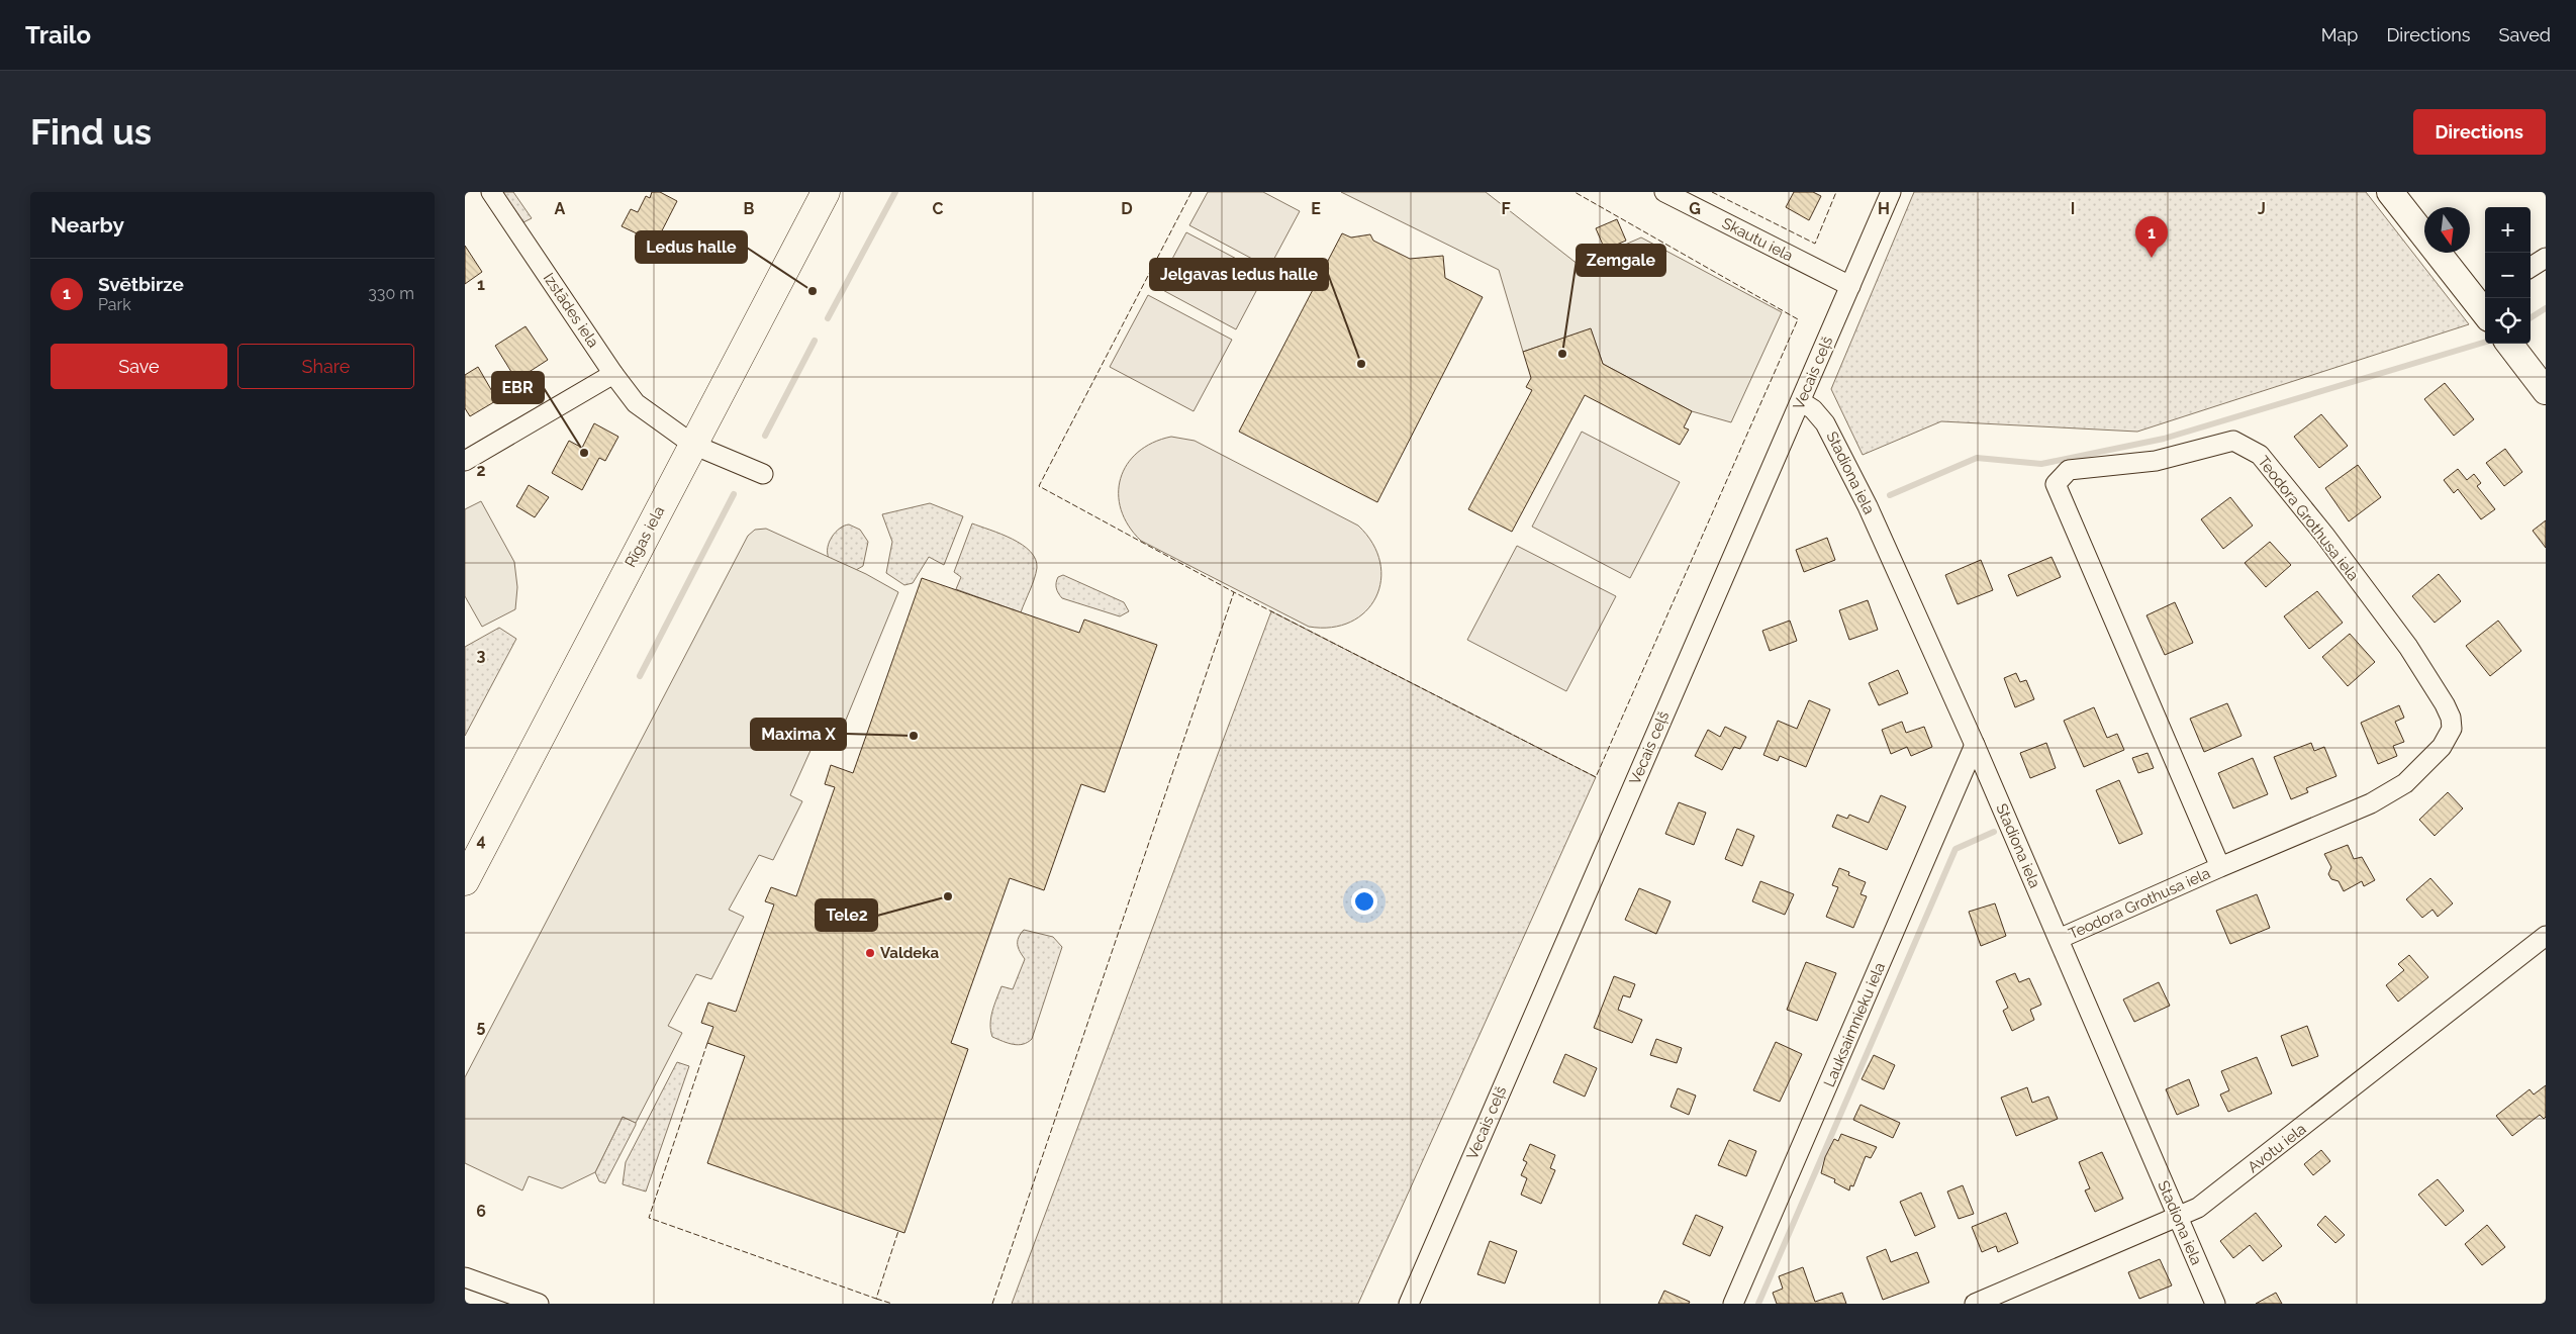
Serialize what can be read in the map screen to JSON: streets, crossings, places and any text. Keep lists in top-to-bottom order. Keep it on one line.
{"streets":{"main road":["Rīgas iela"],"street":["Skautu iela","Izstādes iela","Vecais ceļš","Stadiona iela","Teodora Grothusa iela","Lauksaimnieku iela","Avotu iela"]},"crossings":[["Skautu iela","Vecais ceļš"],["Izstādes iela","Rīgas iela"],["Vecais ceļš","Stadiona iela"],["Stadiona iela","Teodora Grothusa iela"],["Stadiona iela","Lauksaimnieku iela"],["Stadiona iela","Avotu iela"]],"places":["Ledus halle","Zemgale","Jelgavas ledus halle","EBR","Maxima X","Tele2","Valdeka"],"north":"bottom","page":{"header":"Trailo","nav":["Map","Directions","Saved"],"buttons":["Directions",["Save","Share"]],"title":"Find us","heading":"Nearby","map_buttons":["+","−"],"pins":"1","list":[{"mark":"1","name":"Svētbirze","note":"Park","value":"330 m"}]},"grid":{"columns":["A","B","C","D","E","F","G","H","I","J"],"rows":["1","2","3","4","5","6"]}}
